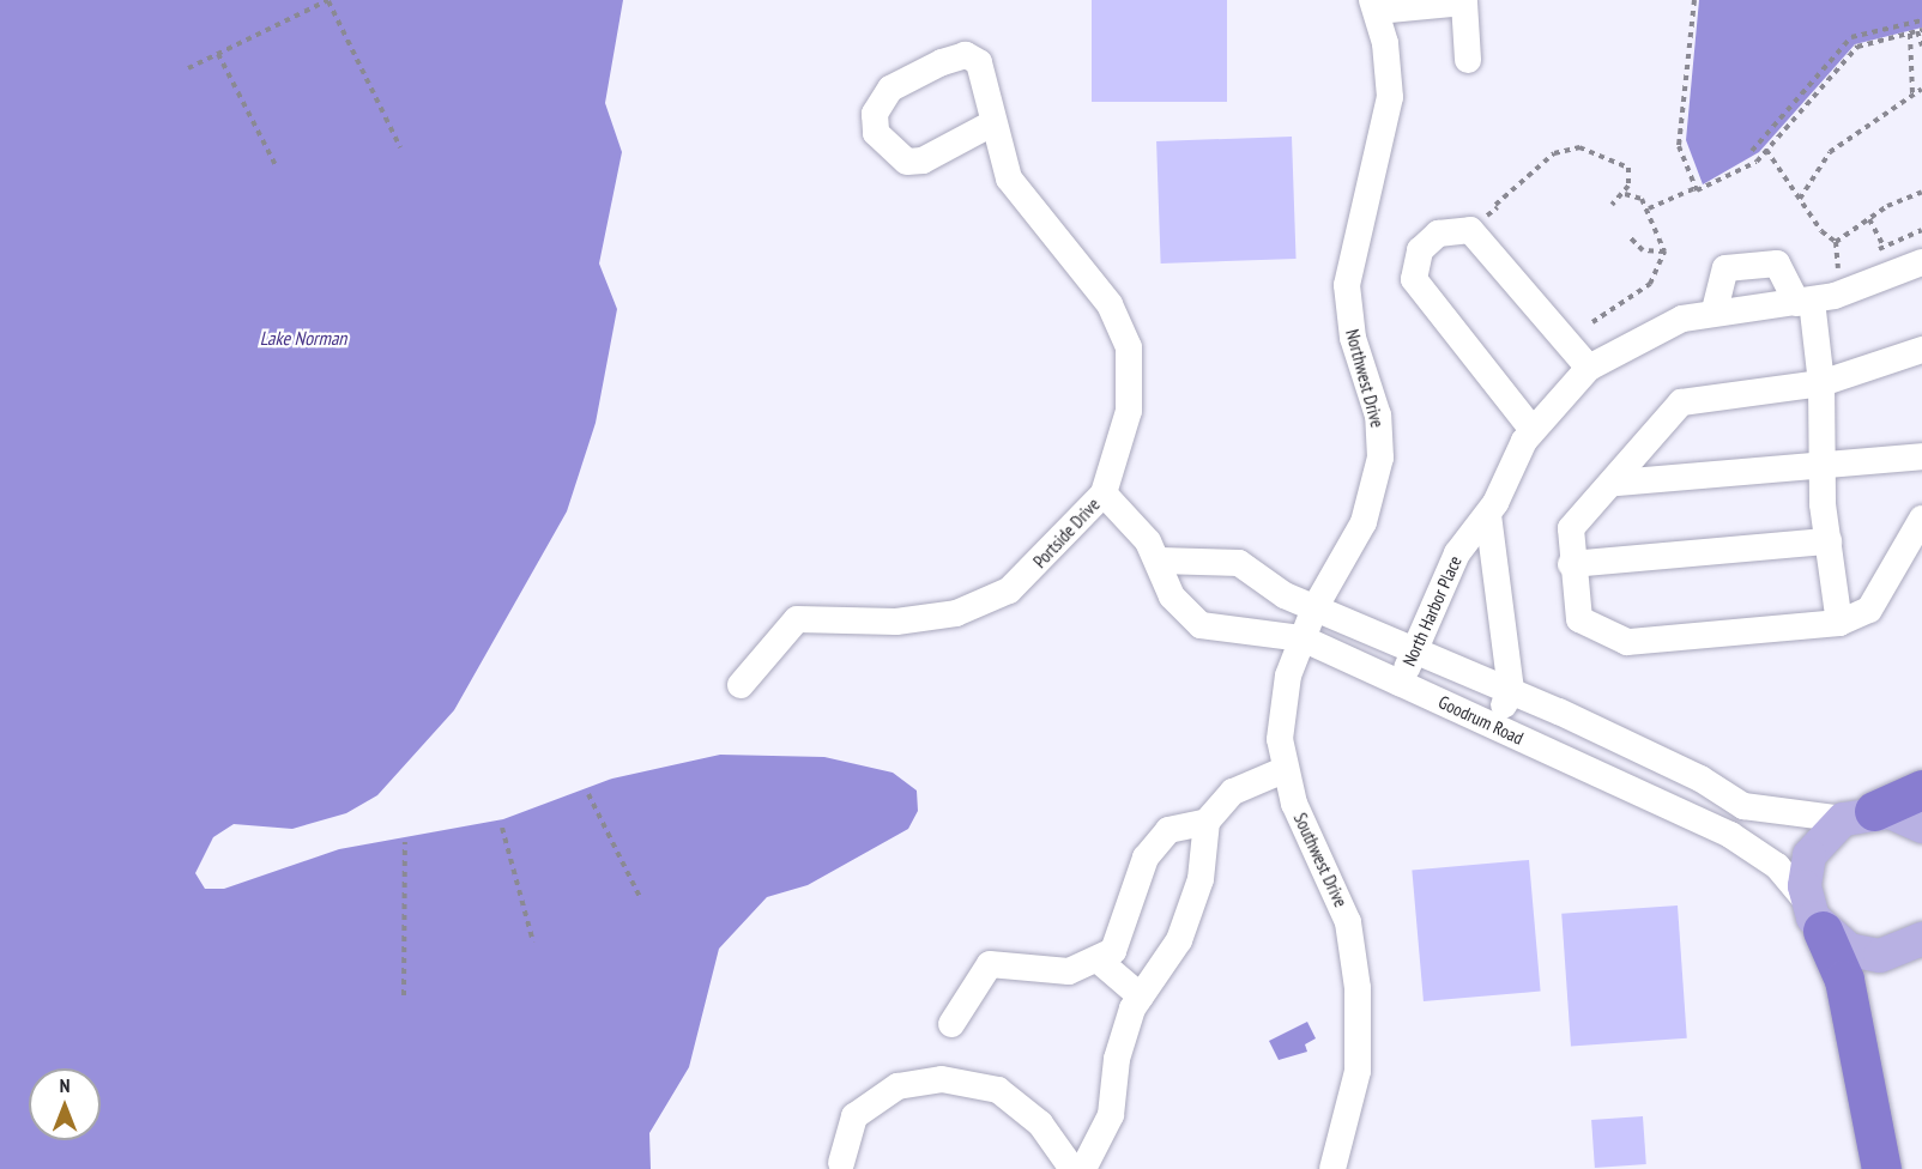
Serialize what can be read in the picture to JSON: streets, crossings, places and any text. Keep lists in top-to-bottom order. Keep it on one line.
{"streets":{"street":["Northwest Drive","Portside Drive","North Harbor Place","Goodrum Road","Southwest Drive"]},"crossings":[["Northwest Drive","Goodrum Road"],["Northwest Drive","Southwest Drive"],["Portside Drive","Goodrum Road"],["North Harbor Place","Goodrum Road"],["Goodrum Road","Southwest Drive"]],"water":["Lake Norman"],"north":"top"}
